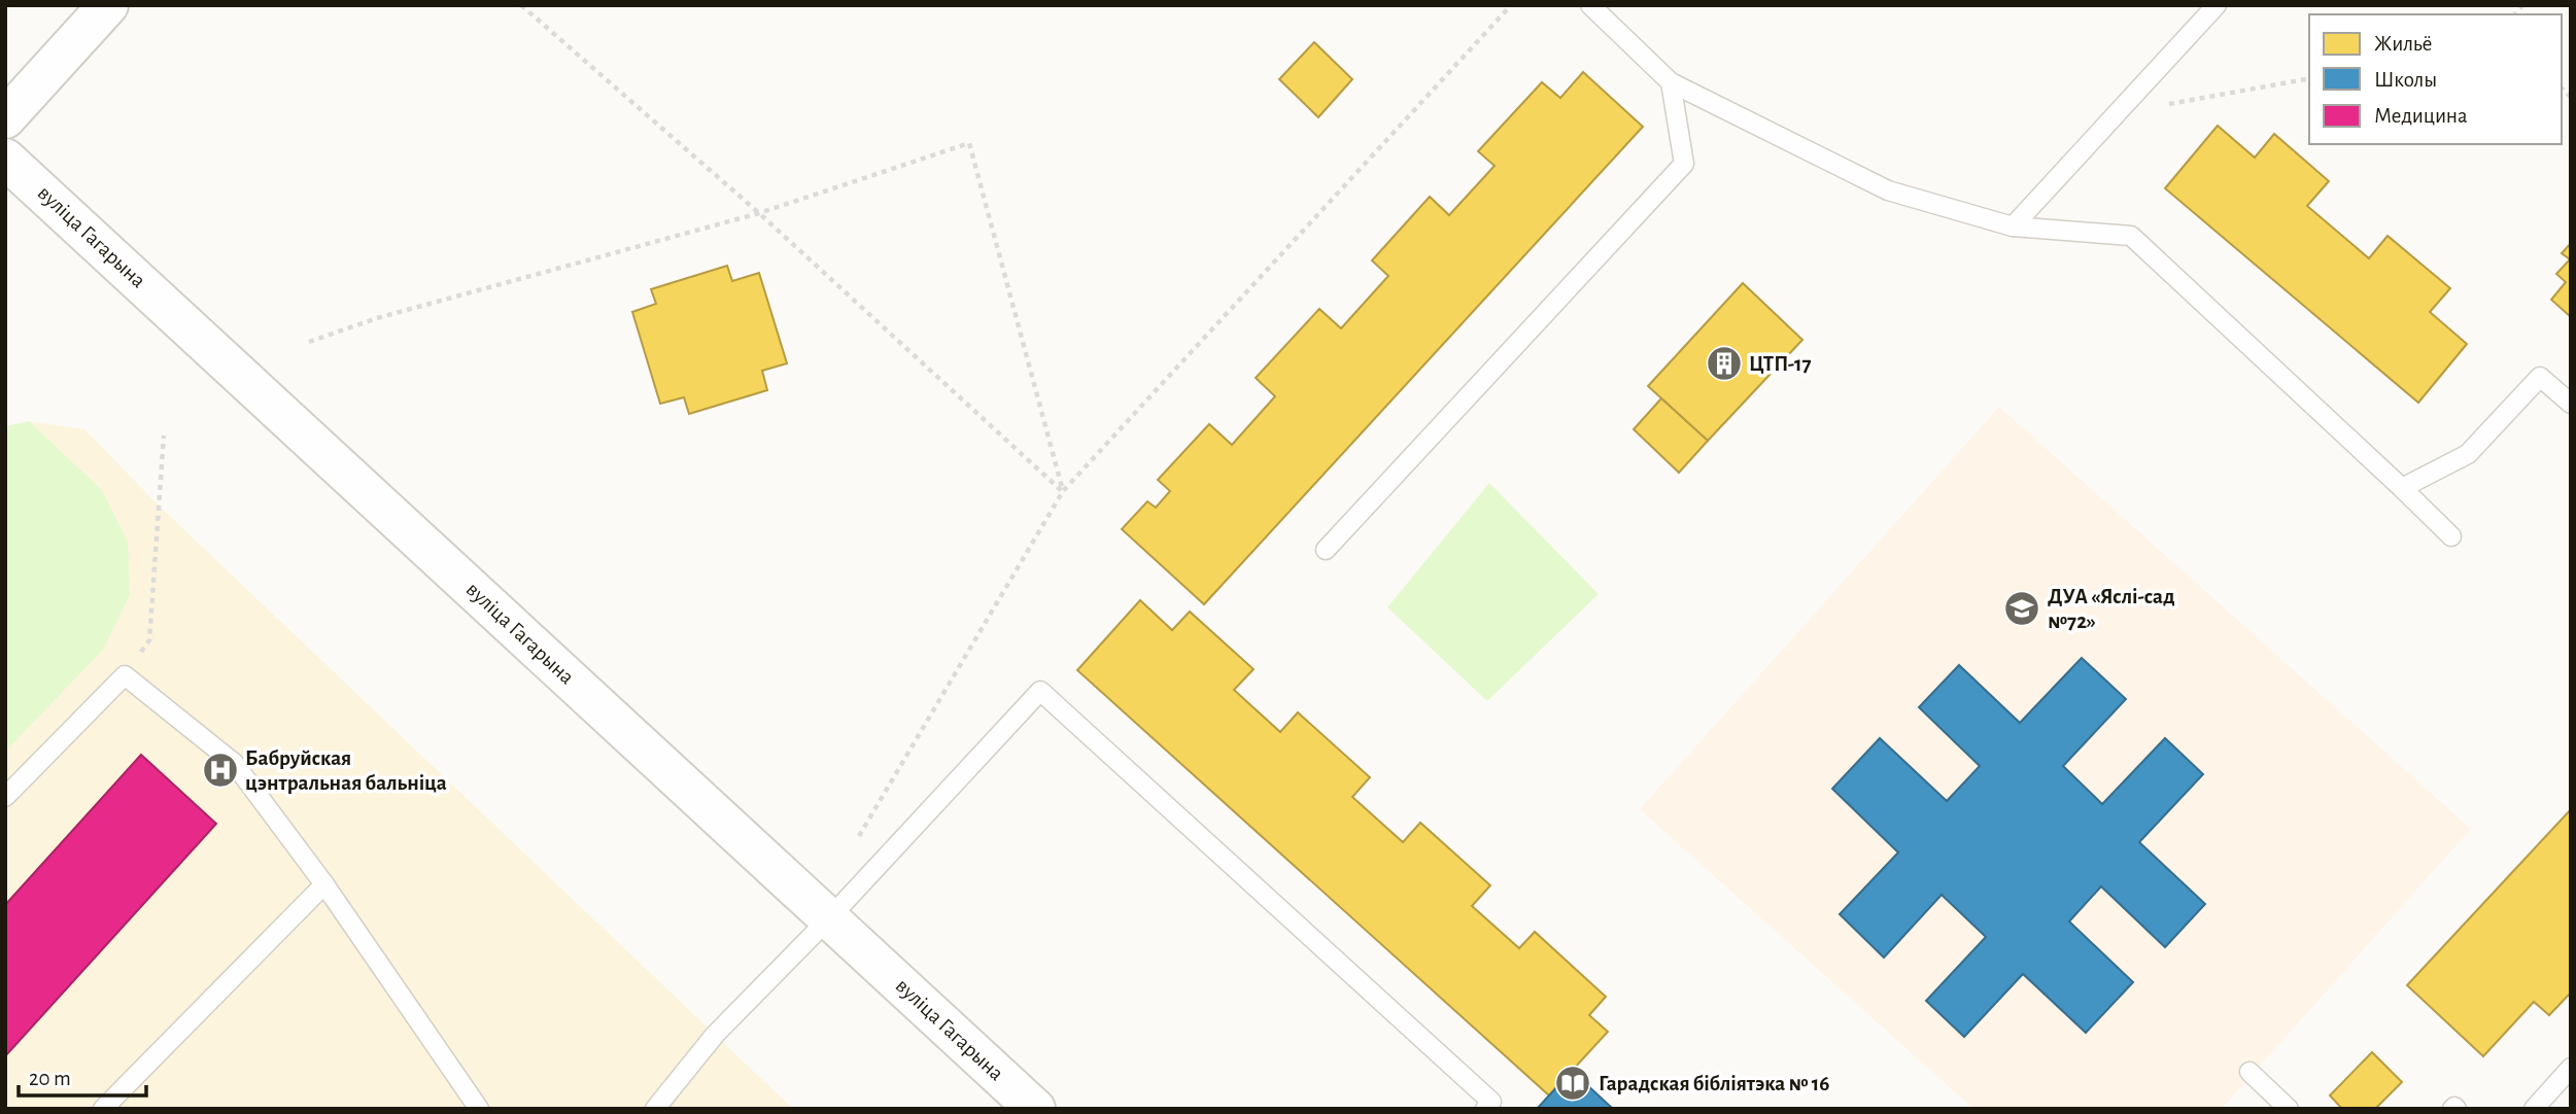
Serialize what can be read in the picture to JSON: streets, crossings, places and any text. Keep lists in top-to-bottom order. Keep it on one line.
{"streets":{"main road":["вуліца Гагарына"]},"places":{"building":["ЦТП-17"],"school or university":["ДУА «Яслі-сад №72»"],"hospital":["Бабруйская цэнтральная бальніца"],"library":["Гарадская бібліятэка № 16"]},"legend":["Жильё","Школы","Медицина"],"scale_bar":"20 m"}
